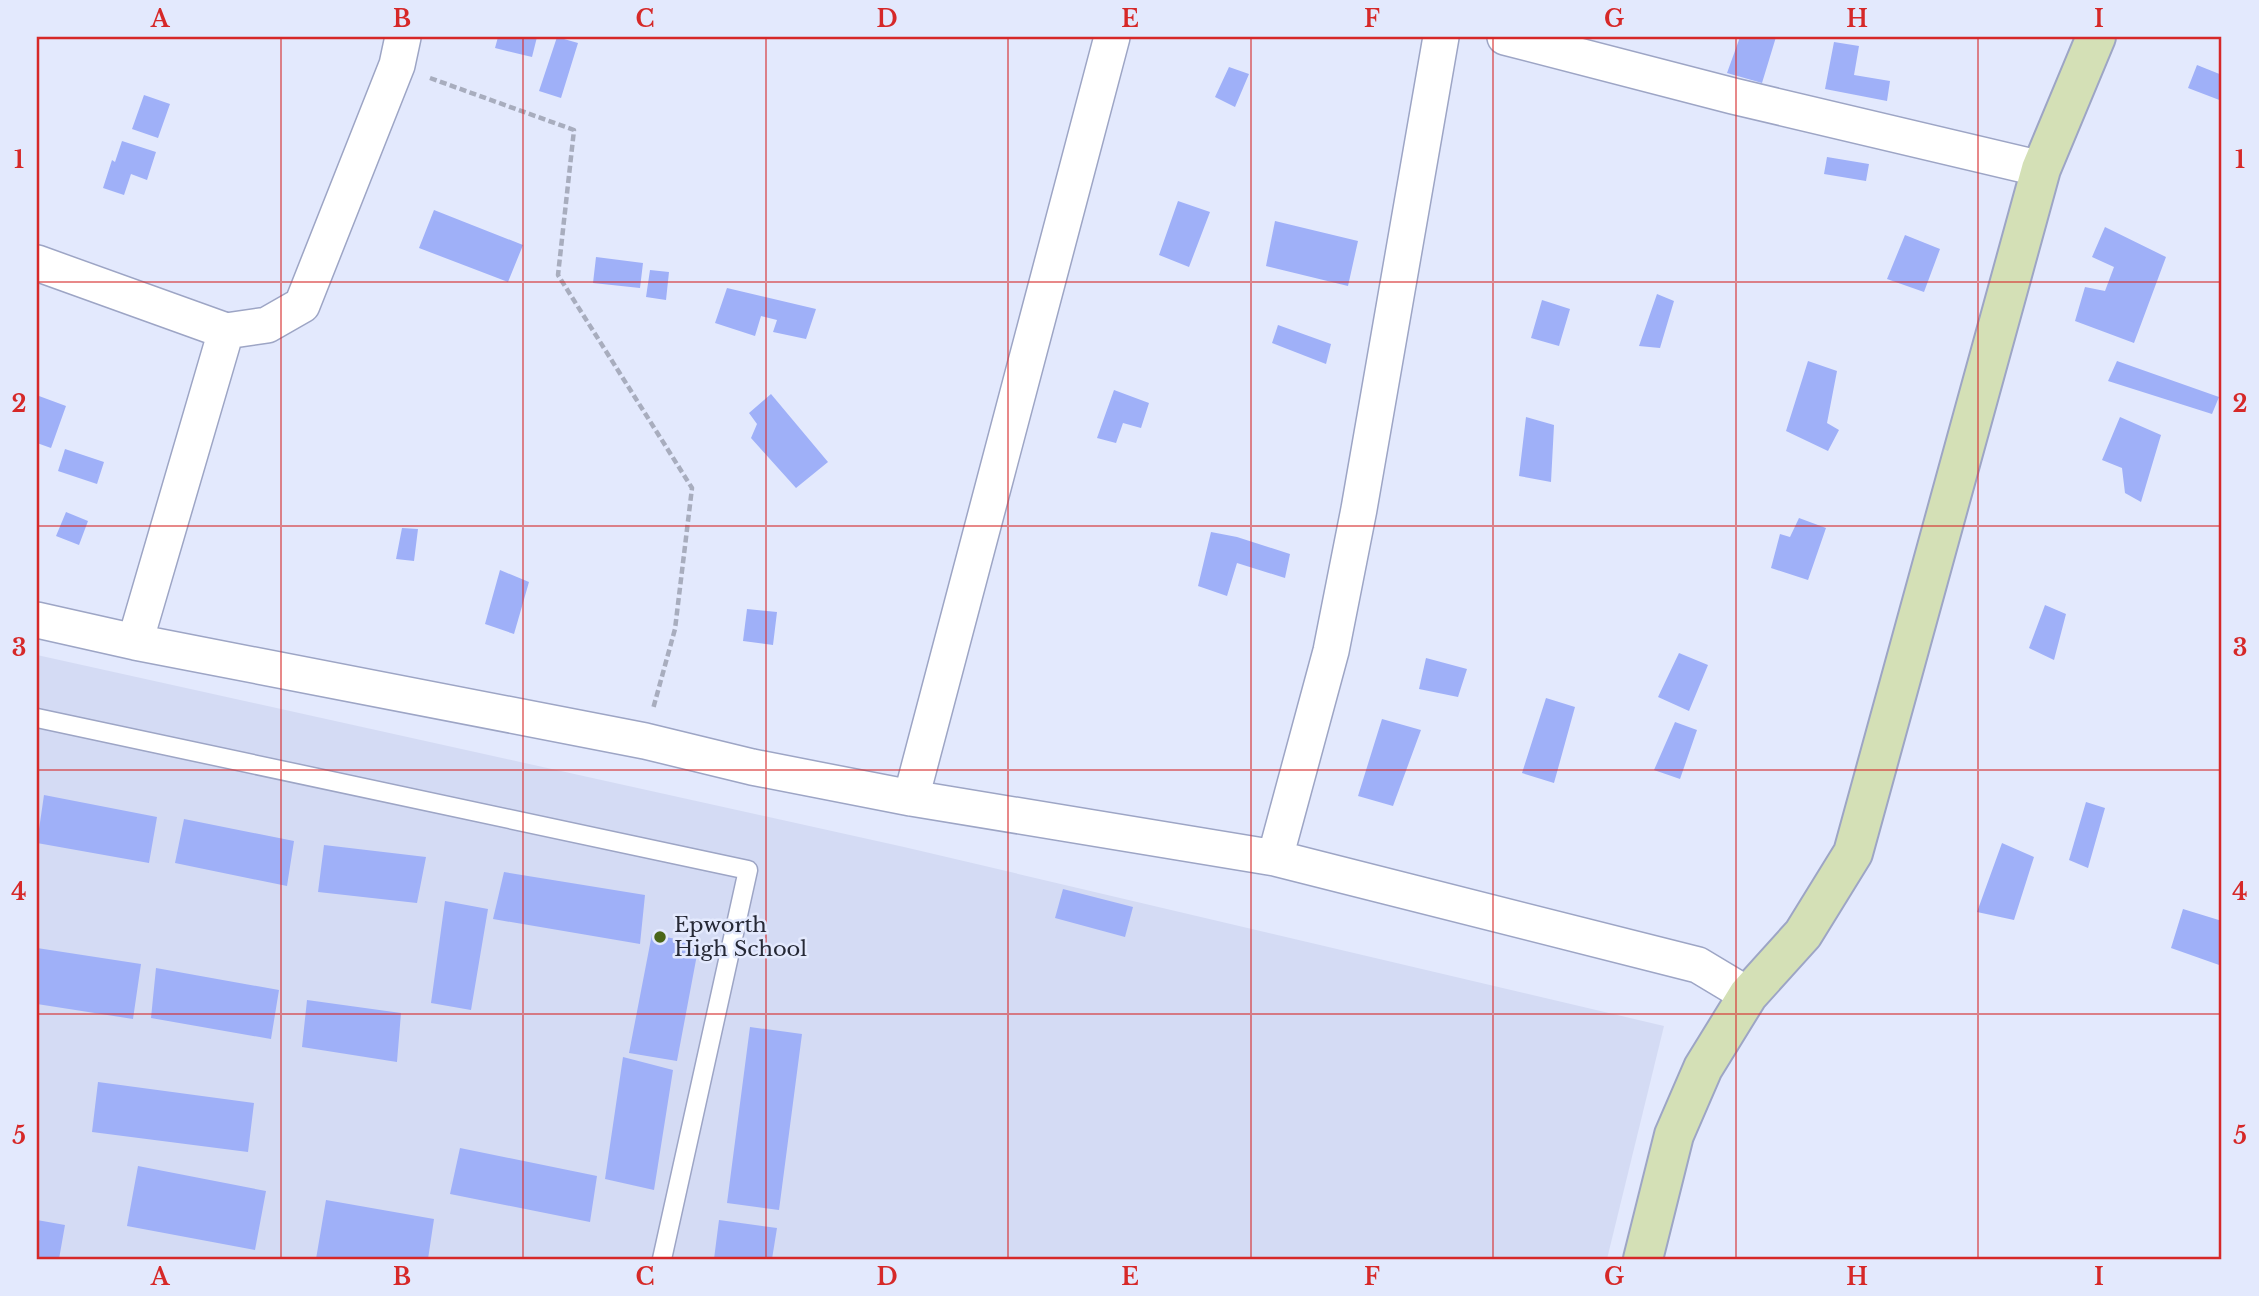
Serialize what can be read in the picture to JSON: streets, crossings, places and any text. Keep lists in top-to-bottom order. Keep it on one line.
{"places":["Epworth High School"],"grid":{"columns":["A","B","C","D","E","F","G","H","I"],"rows":["1","2","3","4","5"]}}
